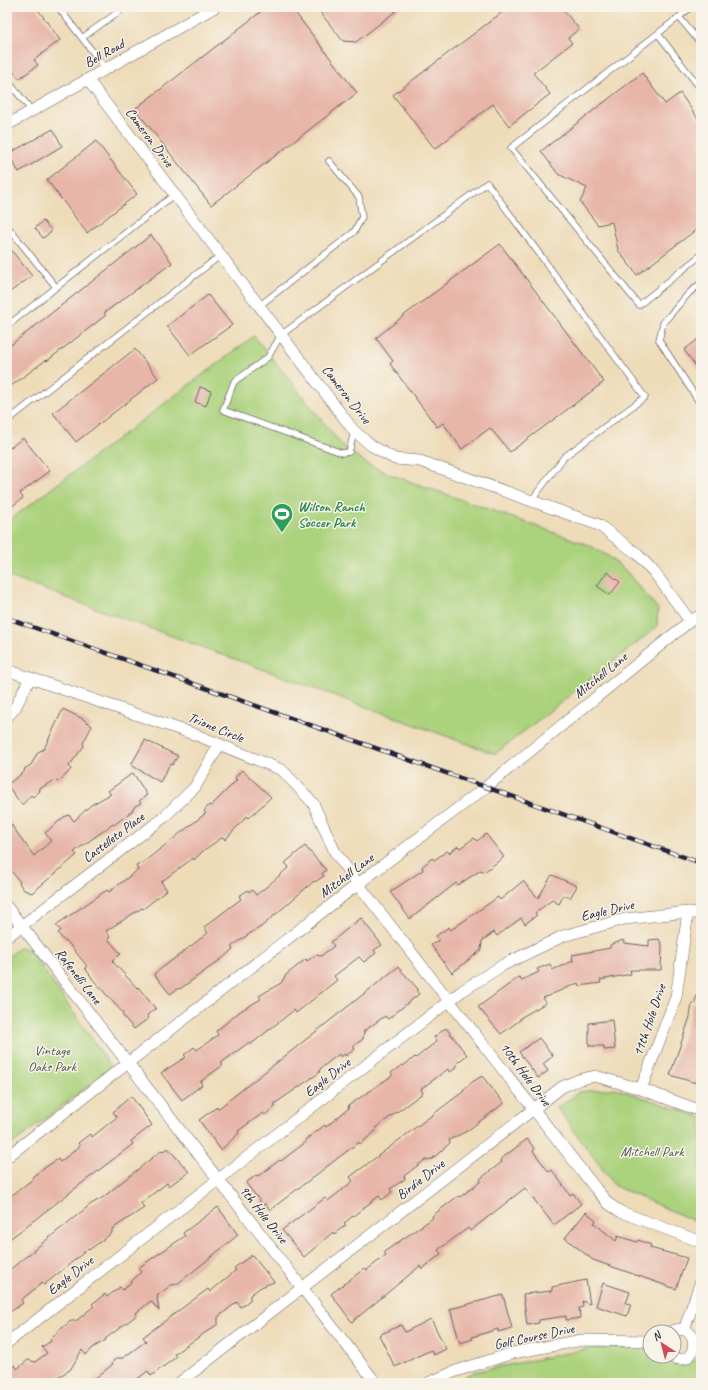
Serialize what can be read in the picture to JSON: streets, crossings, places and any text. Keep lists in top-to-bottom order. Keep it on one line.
{"streets":{"street":["Bell Road","Cameron Drive","Mitchell Lane","Trione Circle","Castelleto Place","Eagle Drive","Rafenelli Lane","11th Hole Drive","10th Hole Drive","Birdie Drive","9th Hole Drive","Golf Course Drive"]},"crossings":[["Bell Road","Cameron Drive"],["Cameron Drive","Mitchell Lane"],["Mitchell Lane","Trione Circle"],["Mitchell Lane","Rafenelli Lane"],["Mitchell Lane","10th Hole Drive"],["Mitchell Lane","9th Hole Drive"],["Trione Circle","Castelleto Place"],["Trione Circle","10th Hole Drive"],["Castelleto Place","Rafenelli Lane"],["Eagle Drive","11th Hole Drive"],["Eagle Drive","10th Hole Drive"],["Eagle Drive","9th Hole Drive"],["Rafenelli Lane","9th Hole Drive"],["11th Hole Drive","Birdie Drive"],["10th Hole Drive","Birdie Drive"],["Birdie Drive","9th Hole Drive"]],"parks":["Vintage Oaks Park","Mitchell Park"],"places":{"sports":["Wilson Ranch Soccer Park"]},"north":"top left"}
